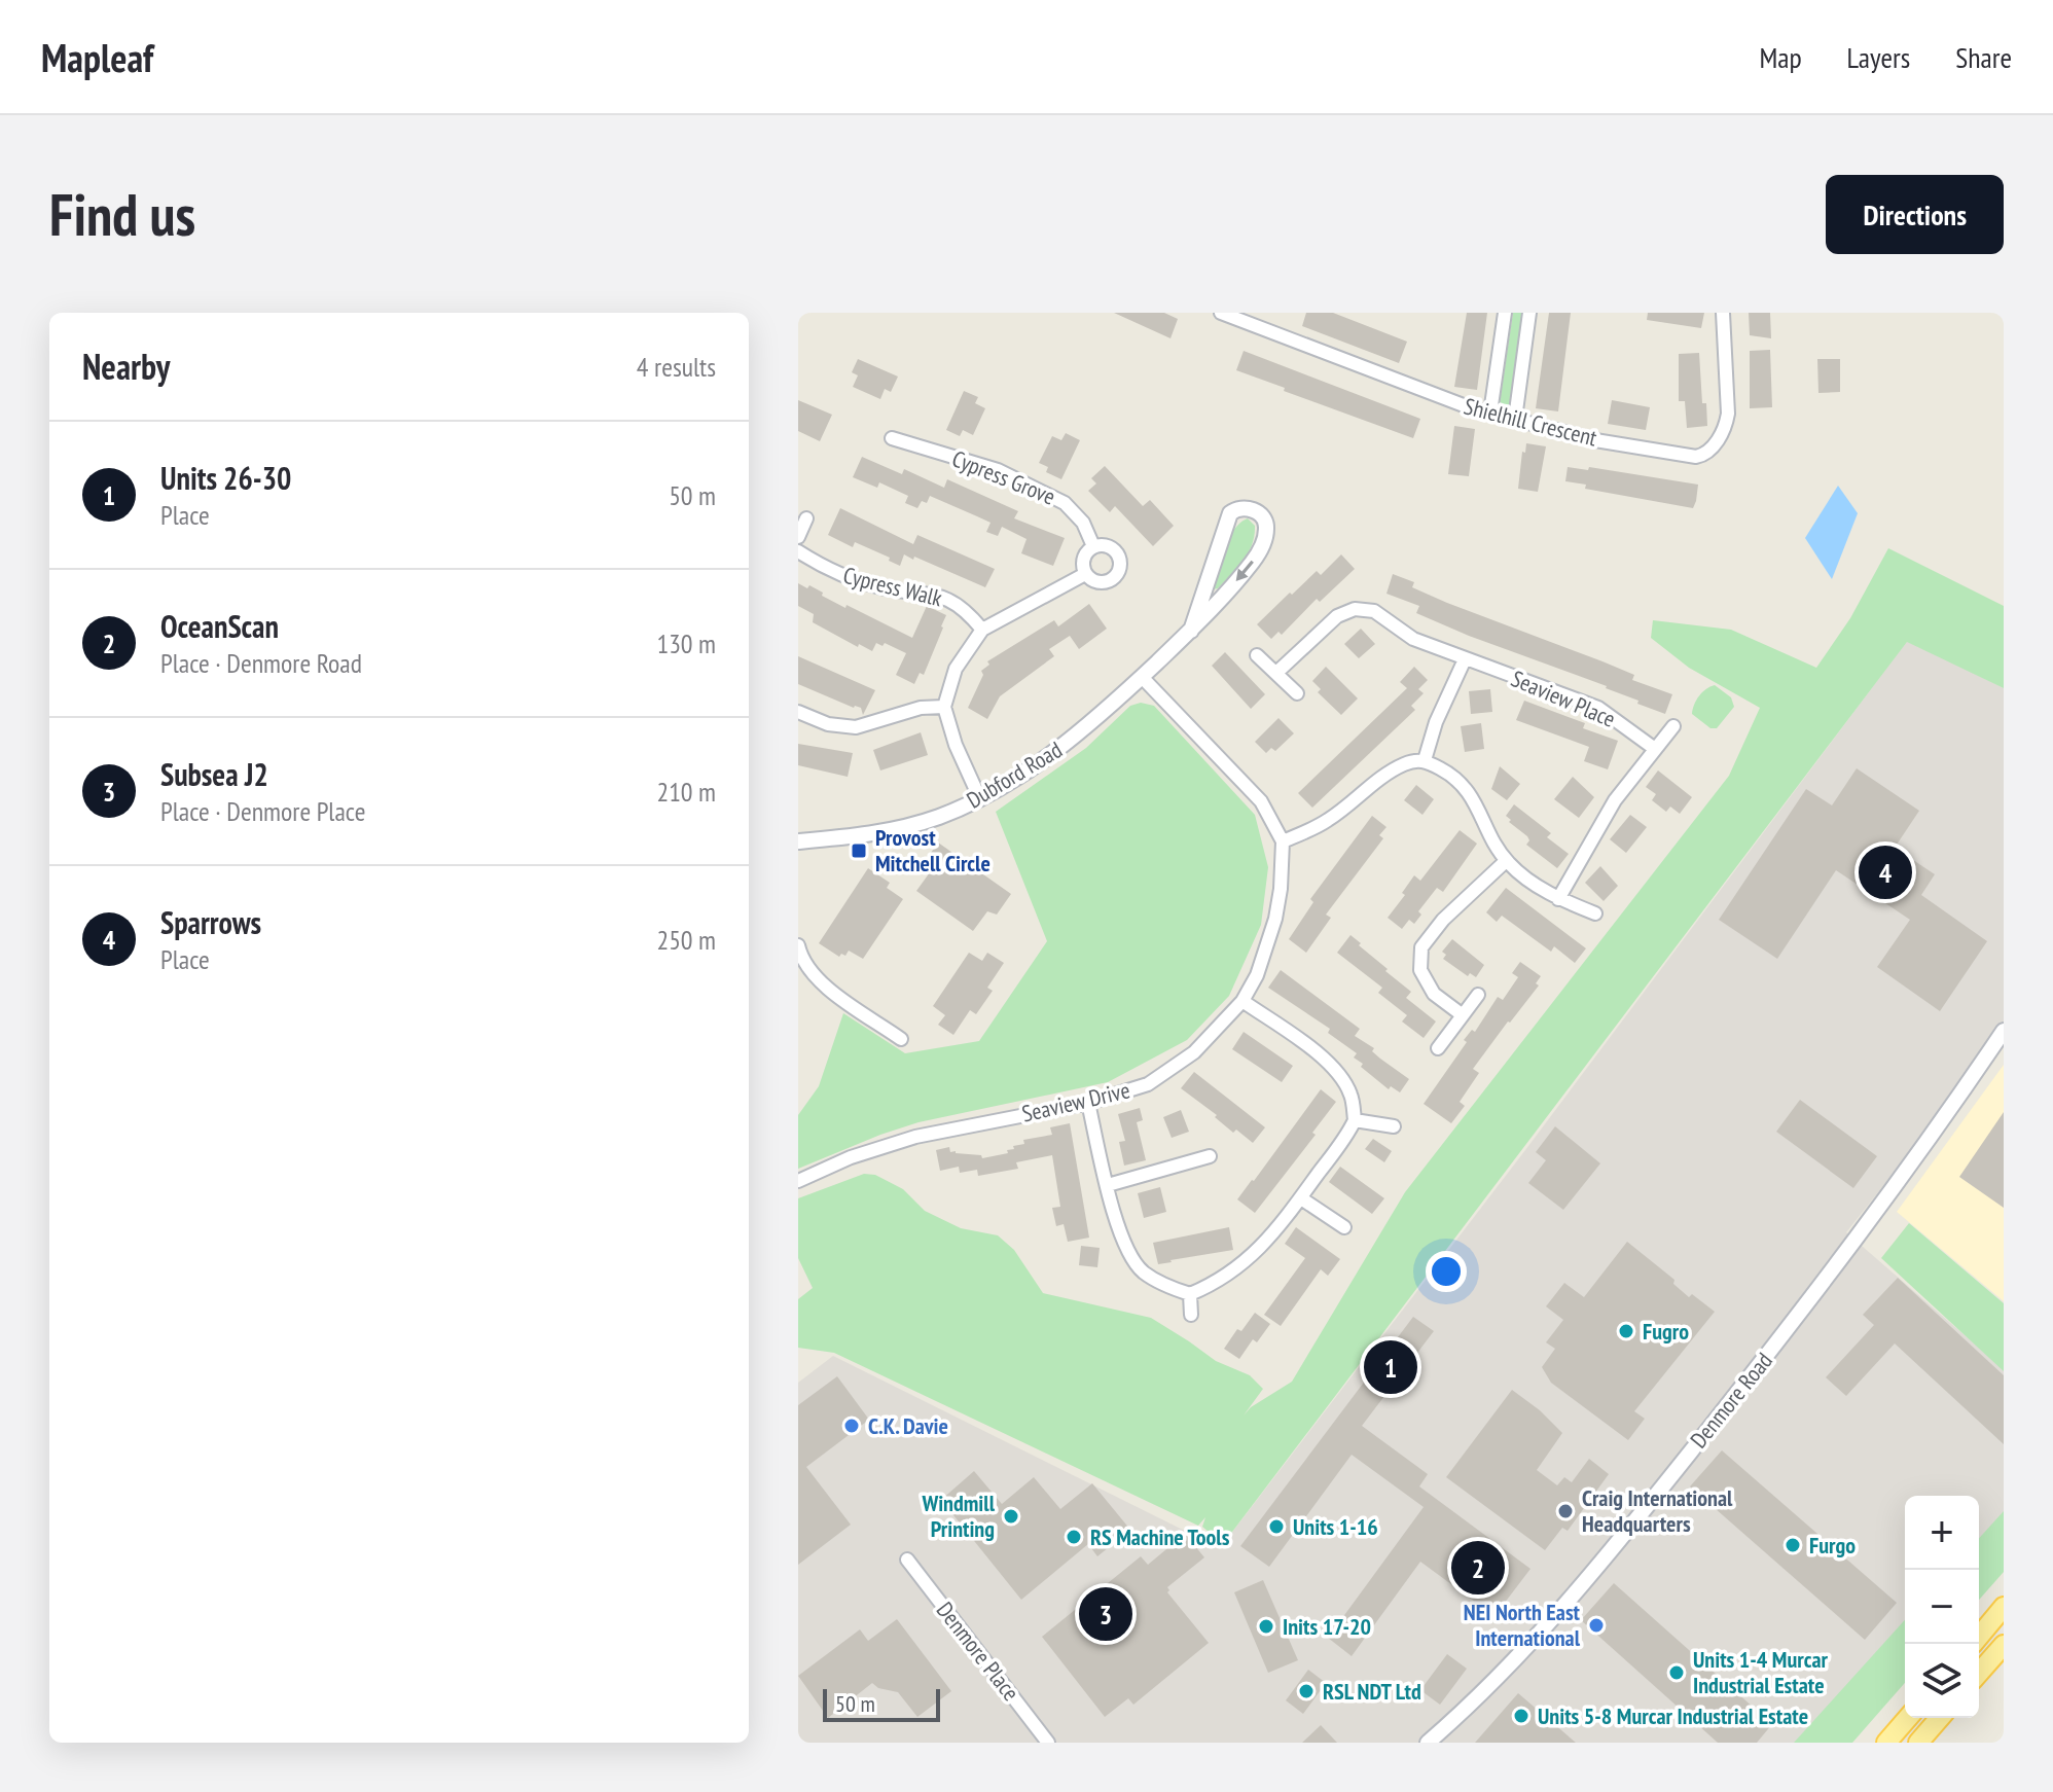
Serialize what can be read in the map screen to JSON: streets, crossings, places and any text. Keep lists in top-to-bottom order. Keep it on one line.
{"streets":{"street":["Shielhill Crescent","Cypress Grove","Cypress Walk","Seaview Place","Dubford Road","Seaview Drive","Denmore Road","Denmore Place"]},"crossings":[["Cypress Grove","Cypress Walk"]],"places":{"transit":["Provost Mitchell Circle"],"other":["Fugro","C.K. Davie","Craig International Headquarters","Windmill Printing","Units 1-16","RS Machine Tools","Furgo","NEI North East International","Inits 17-20","Units 1-4 Murcar Industrial Estate","RSL NDT Ltd","Units 5-8 Murcar Industrial Estate"]},"scale_bar":"50 m","page":{"header":"Mapleaf","nav":["Map","Layers","Share"],"buttons":"Directions","title":"Find us","heading":["Nearby","4 results"],"list":[{"mark":"1","name":"Units 26-30","note":"Place","value":"50 m"},{"mark":"2","name":"OceanScan","note":"Place · Denmore Road","value":"130 m"},{"mark":"3","name":"Subsea J2","note":"Place · Denmore Place","value":"210 m"},{"mark":"4","name":"Sparrows","note":"Place","value":"250 m"}],"pins":["4","1","2","3"],"map_buttons":["+","−"],"scale":"50 m"}}
